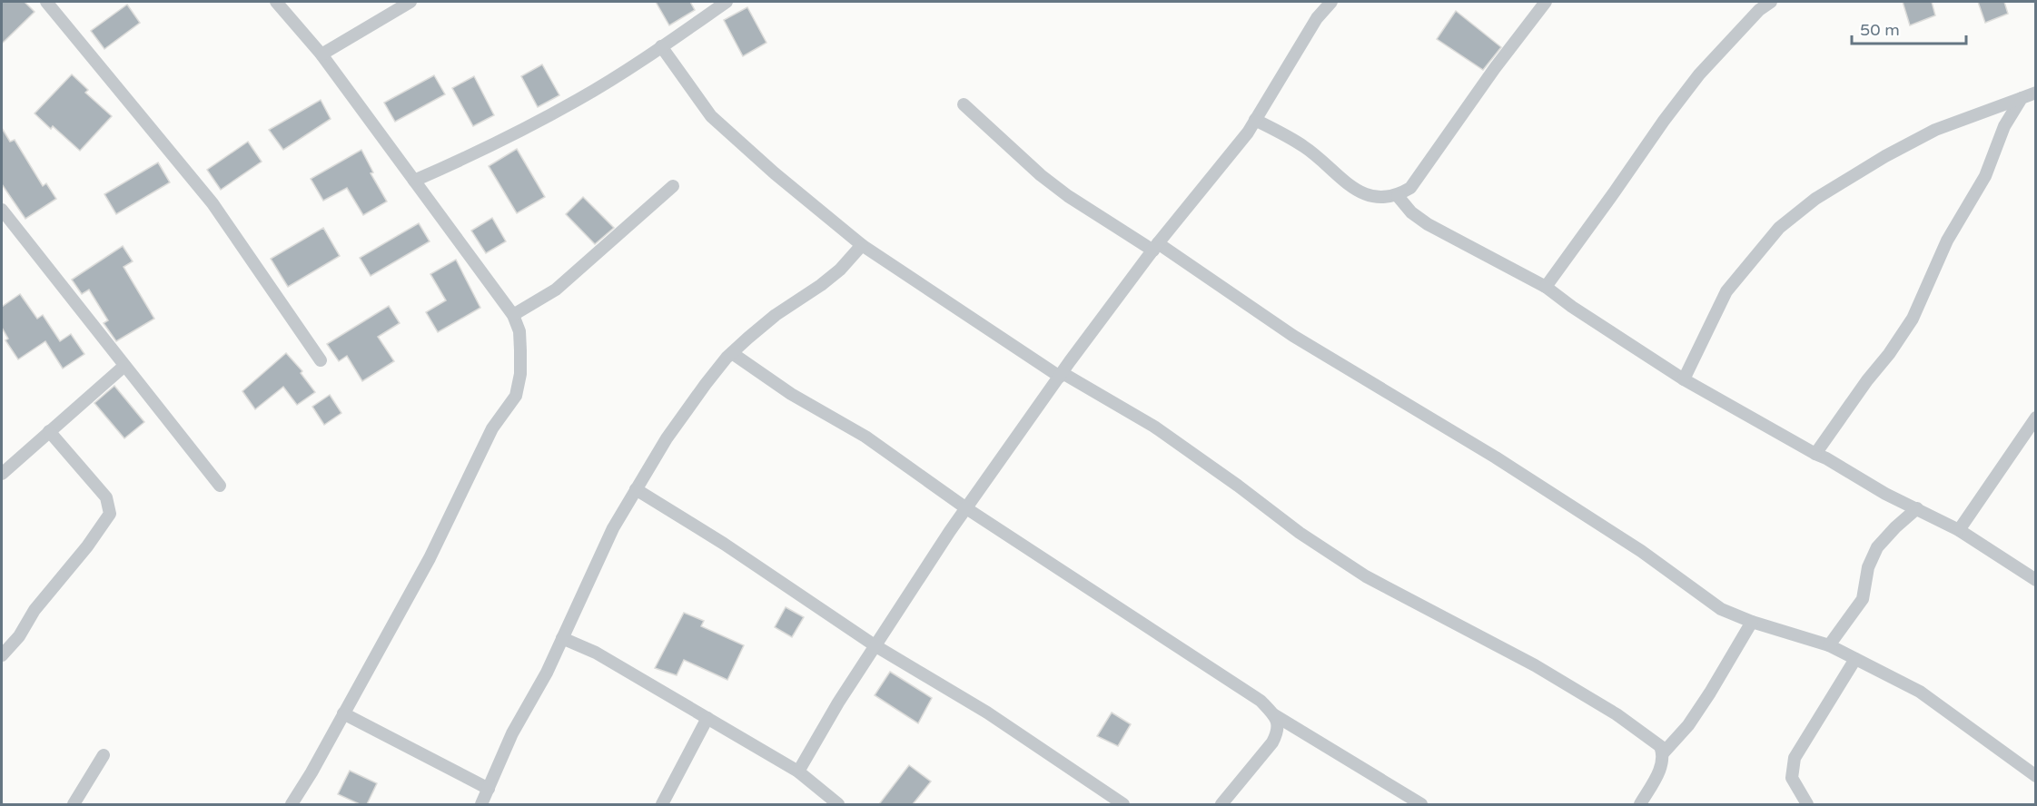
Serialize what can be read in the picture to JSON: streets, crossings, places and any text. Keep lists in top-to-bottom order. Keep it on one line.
{"scale_bar":"50 m"}
